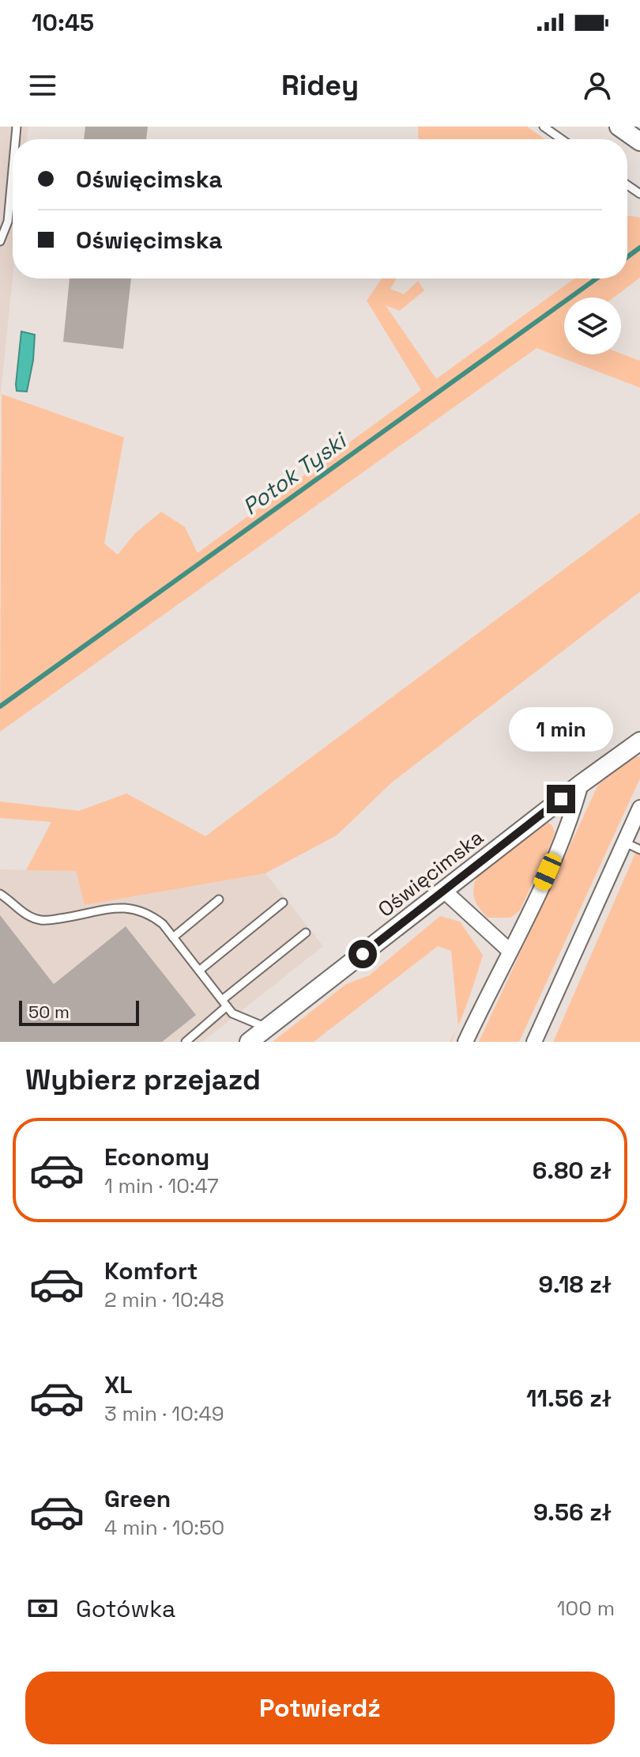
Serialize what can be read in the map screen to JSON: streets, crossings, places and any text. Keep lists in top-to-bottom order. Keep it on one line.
{"streets":{"street":["Oświęcimska"]},"water":["Potok Tyski"],"scale_bar":"50 m","page":{"status":"10:45","header":"Ridey","banner":["Oświęcimska","Oświęcimska"],"bubble":"1 min","scale":"50 m","heading":"Wybierz przejazd","list":[{"name":"Economy","note":"1 min · 10:47","value":"6.80 zł"},{"name":"Komfort","note":"2 min · 10:48","value":"9.18 zł"},{"name":"XL","note":"3 min · 10:49","value":"11.56 zł"},{"name":"Green","note":"4 min · 10:50","value":"9.56 zł"}],"pay":["Gotówka","100 m"],"buttons":"Potwierdź"}}
